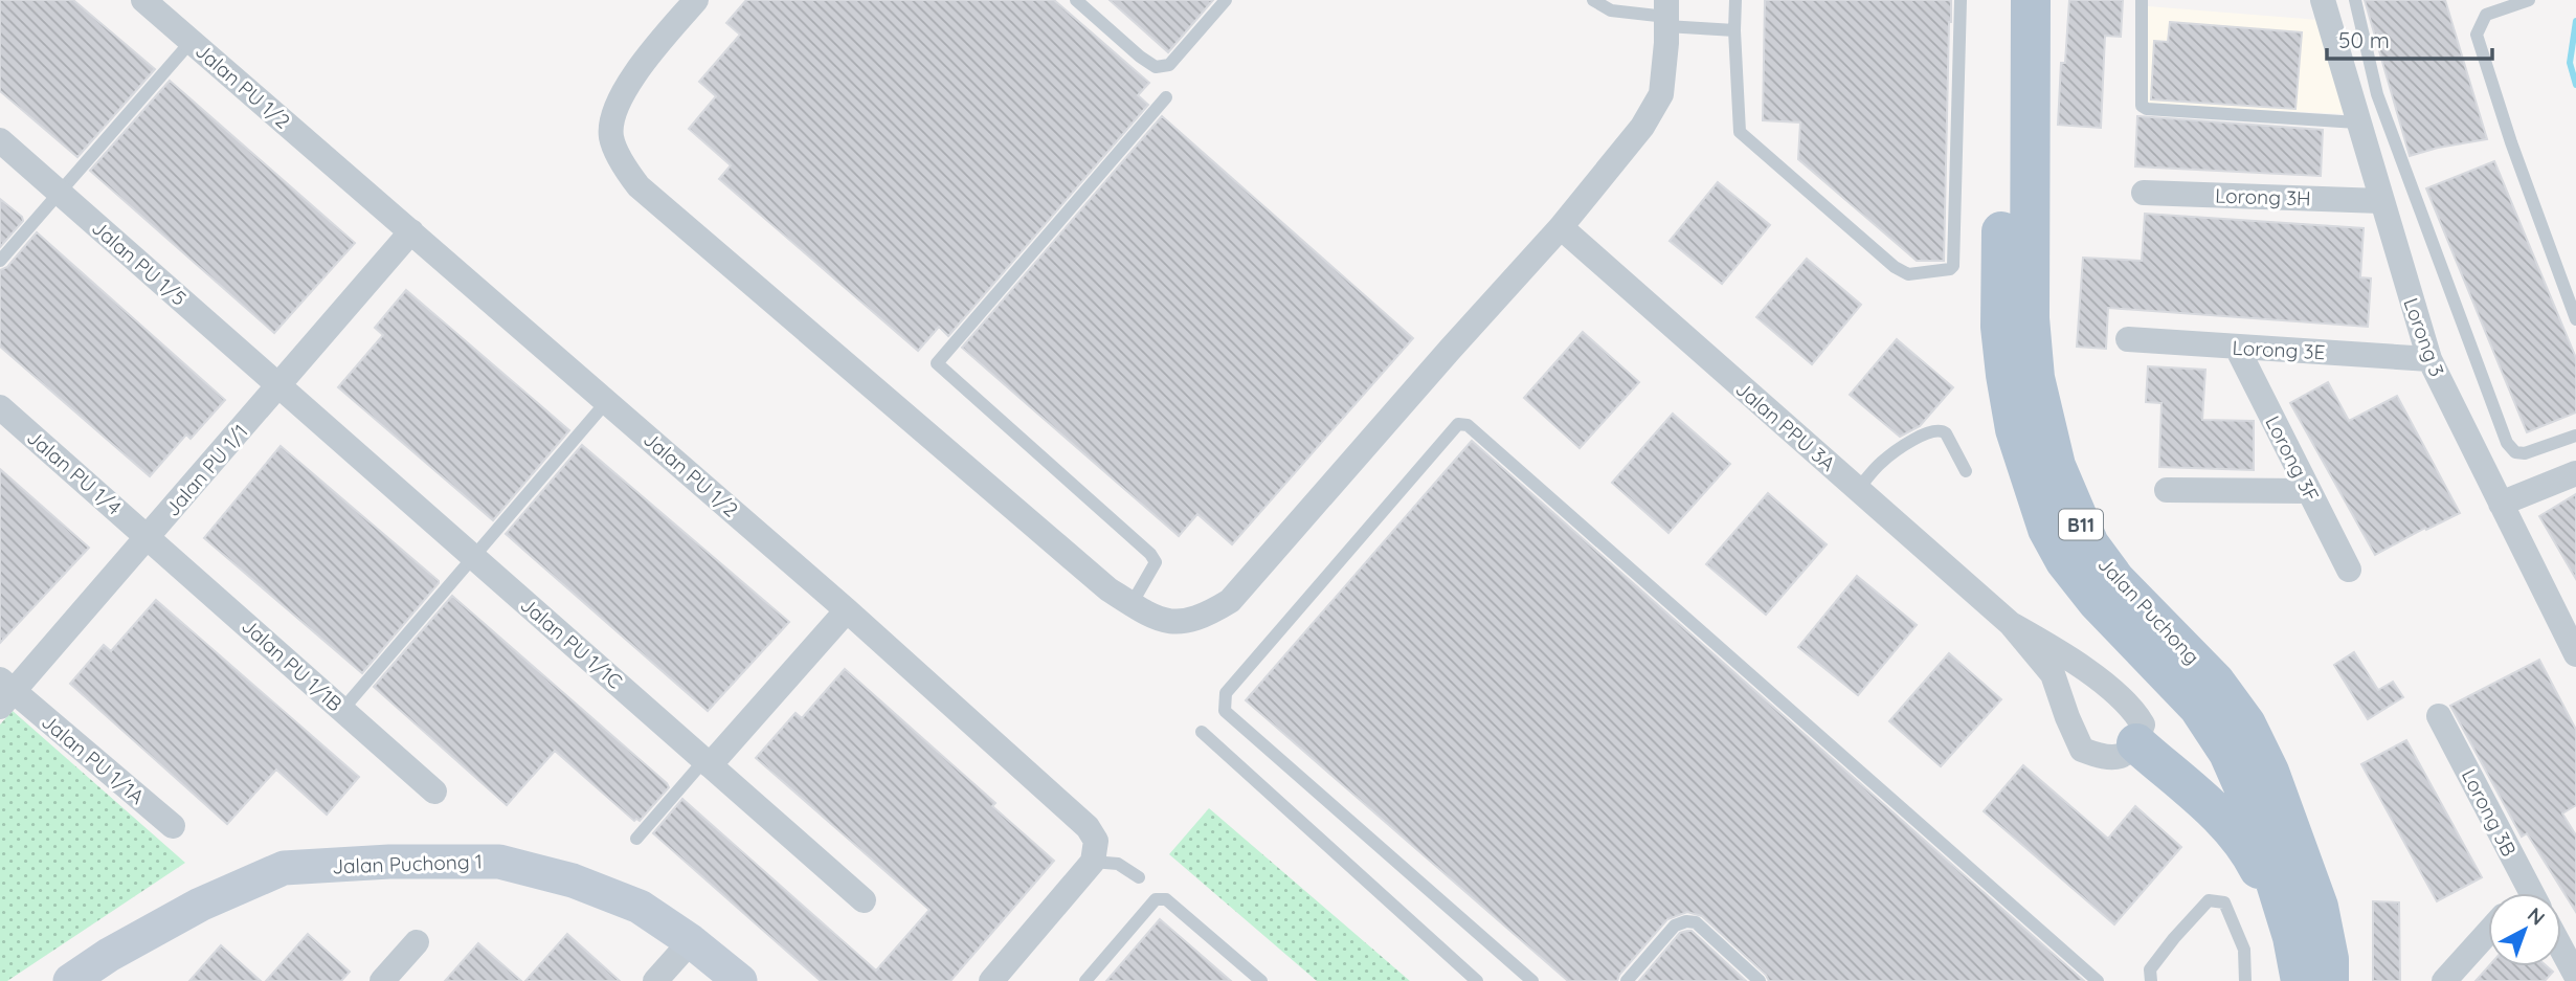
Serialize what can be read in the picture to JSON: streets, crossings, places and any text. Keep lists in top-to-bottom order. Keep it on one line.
{"streets":{"main road":["B11","Jalan Puchong"],"street":["Jalan PU 1/2","Lorong 3H","Jalan PU 1/5","Lorong 3","Lorong 3E","Jalan PPU 3A","Lorong 3F","Jalan PU 1/1","Jalan PU 1/4","Jalan PU 1/1C","Jalan PU 1/1B","Jalan PU 1/1A","Lorong 3B","Jalan Puchong 1"]},"crossings":[["Jalan PU 1/2","Jalan PU 1/1"],["Lorong 3H","Lorong 3"],["Jalan PU 1/5","Jalan PU 1/1"],["Jalan PU 1/5","Jalan PU 1/1C"],["Lorong 3","Lorong 3E"],["Lorong 3E","Lorong 3F"],["Jalan PU 1/1","Jalan PU 1/4"],["Jalan PU 1/1","Jalan PU 1/1C"],["Jalan PU 1/1","Jalan PU 1/1B"],["Jalan PU 1/1","Jalan PU 1/1A"],["Jalan PU 1/4","Jalan PU 1/1B"]],"scale_bar":"50 m","north":"top right"}
